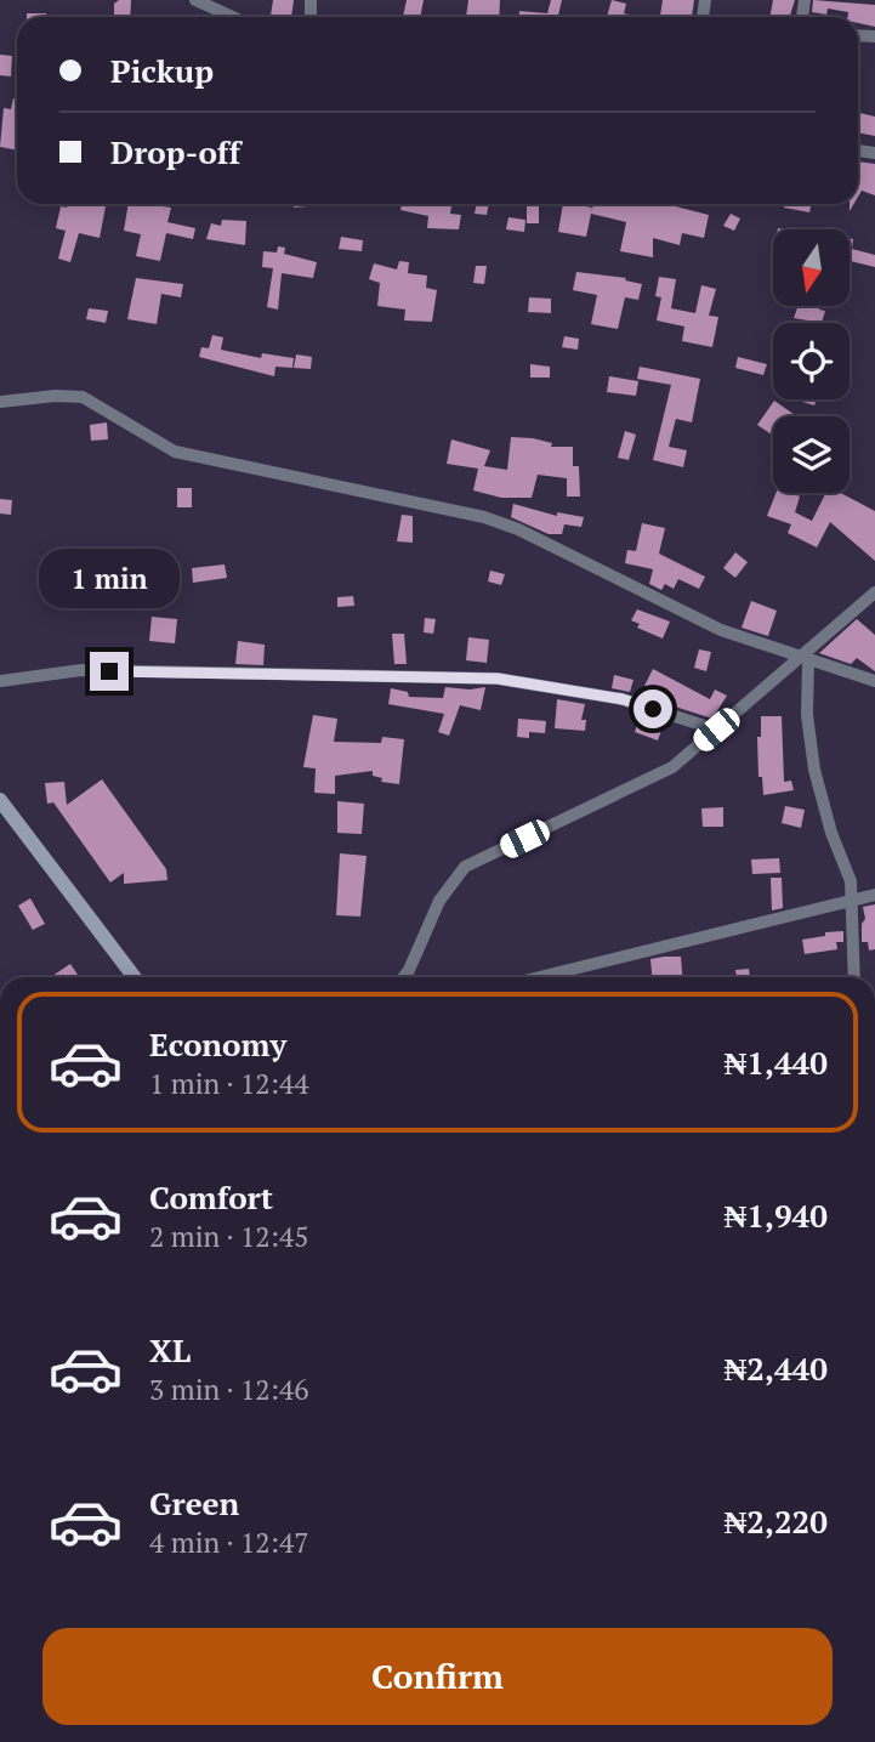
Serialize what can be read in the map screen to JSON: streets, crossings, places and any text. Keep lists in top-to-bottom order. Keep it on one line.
{"north":"bottom","page":{"banner":["Pickup","Drop-off"],"bubble":"1 min","list":[{"name":"Economy","note":"1 min · 12:44","value":"₦1,440"},{"name":"Comfort","note":"2 min · 12:45","value":"₦1,940"},{"name":"XL","note":"3 min · 12:46","value":"₦2,440"},{"name":"Green","note":"4 min · 12:47","value":"₦2,220"}],"buttons":"Confirm"}}
